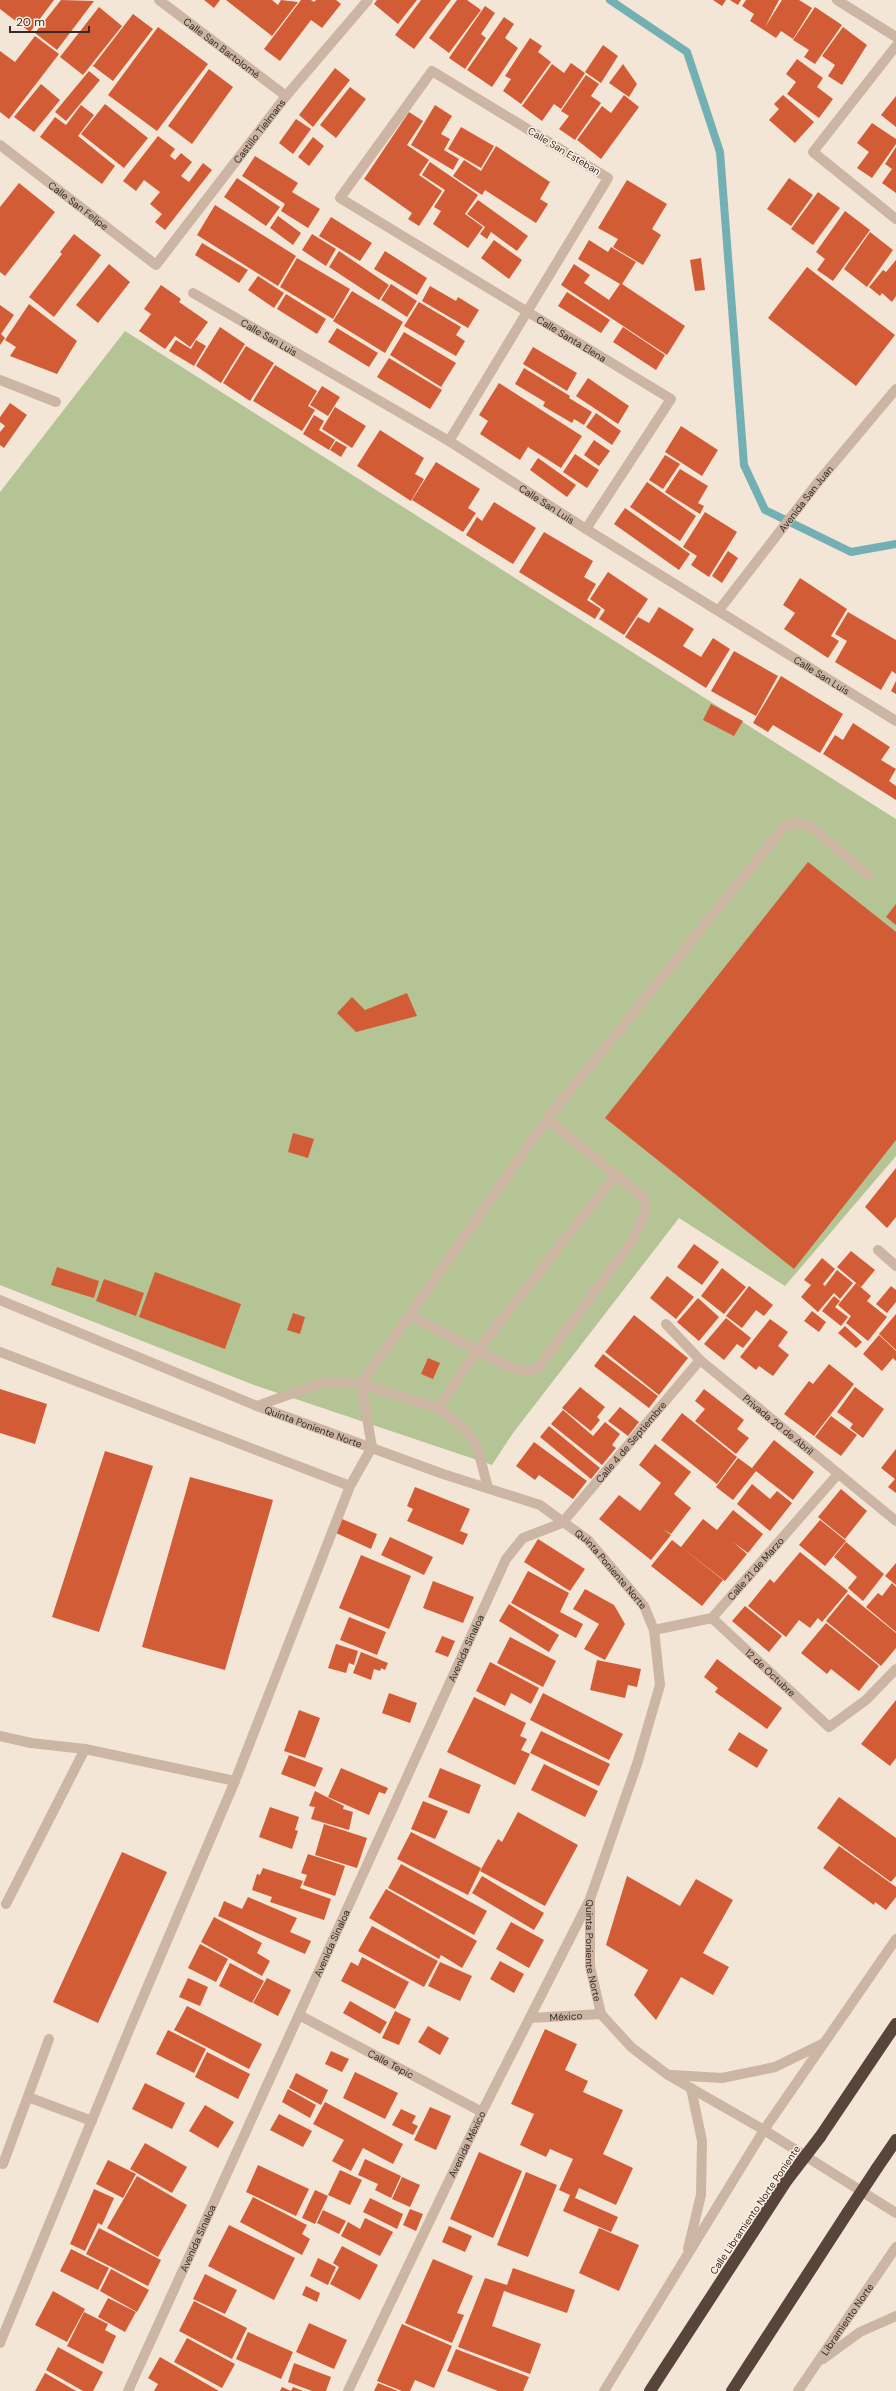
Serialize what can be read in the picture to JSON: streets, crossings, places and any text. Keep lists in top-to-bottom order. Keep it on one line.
{"streets":{"highway":["Calle Libramiento Norte Poniente"],"street":["Calle San Bartolomé","Castillo Tielmans","Calle San Esteban","Calle San Felipe","Calle San Luis","Calle Santa Elena","Avenida San Juan","Privada 20 de Abril","Quinta Poniente Norte","Calle 4 de Septiembre","Calle 21 de Marzo","Avenida Sinaloa","12 de Octubre","México","Calle Tepic","Avenida México","Libramiento Norte"]},"crossings":[["Calle San Bartolomé","Castillo Tielmans"],["Castillo Tielmans","Calle San Felipe"],["Calle San Esteban","Calle San Luis"],["Calle San Esteban","Calle Santa Elena"],["Calle San Luis","Calle Santa Elena"],["Calle San Luis","Avenida San Juan"],["Privada 20 de Abril","Calle 4 de Septiembre"],["Privada 20 de Abril","Calle 21 de Marzo"],["Quinta Poniente Norte","Calle 4 de Septiembre"],["Quinta Poniente Norte","Avenida Sinaloa"],["Quinta Poniente Norte","México"],["Quinta Poniente Norte","Avenida México"],["Calle 4 de Septiembre","Avenida Sinaloa"],["Calle 21 de Marzo","12 de Octubre"],["Avenida Sinaloa","Calle Tepic"],["México","Avenida México"],["Calle Tepic","Avenida México"]],"scale_bar":"20 m"}
